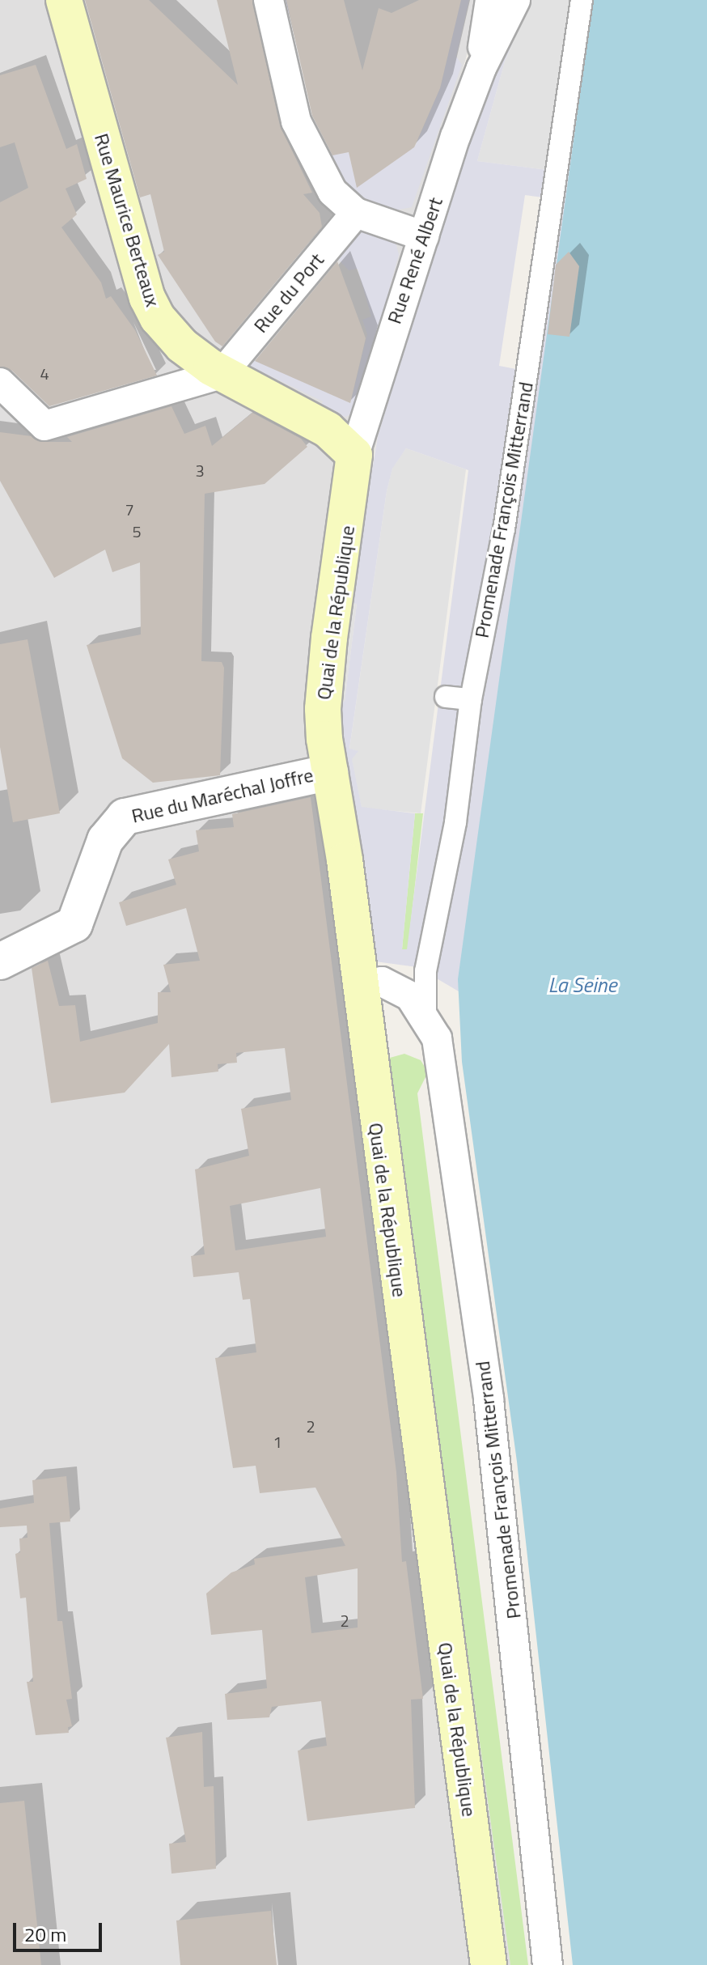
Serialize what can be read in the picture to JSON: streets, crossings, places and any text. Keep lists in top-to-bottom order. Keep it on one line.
{"streets":{"main road":["Rue Maurice Berteaux","Quai de la République"],"street":["Rue René Albert","Rue du Port","Promenade François Mitterrand","Rue du Maréchal Joffre"]},"crossings":[["Rue Maurice Berteaux","Rue René Albert"],["Rue Maurice Berteaux","Rue du Port"],["Rue Maurice Berteaux","Quai de la République"],["Rue René Albert","Quai de la République"],["Promenade François Mitterrand","Quai de la République"],["Quai de la République","Rue du Maréchal Joffre"]],"water":["La Seine"],"house_numbers":["4","3","7","5","2","1","2"],"scale_bar":"20 m"}
